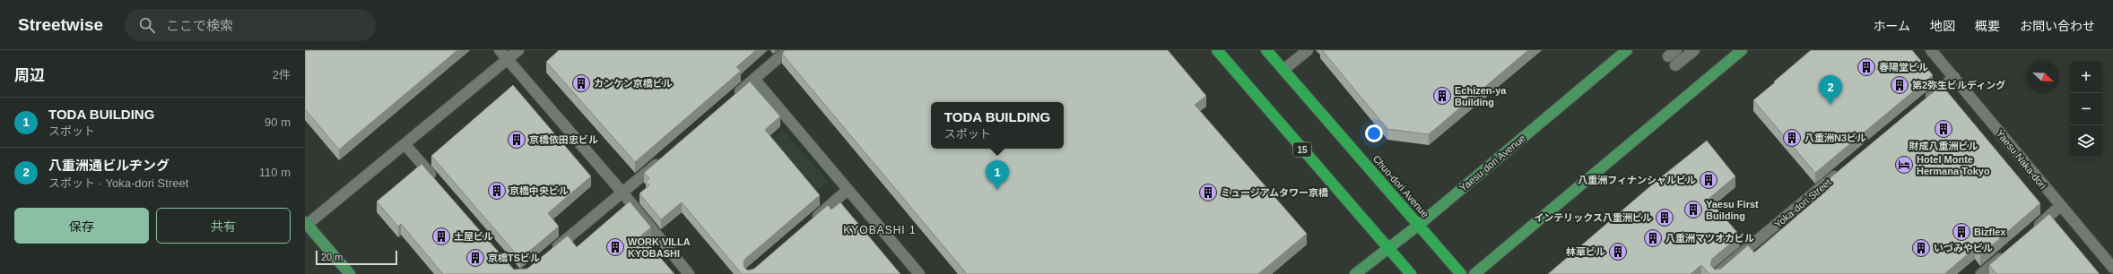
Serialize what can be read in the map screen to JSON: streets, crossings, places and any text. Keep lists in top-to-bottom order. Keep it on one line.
{"streets":{"highway":["15","Chuo-dori Avenue"],"main road":["Yaesu-dori Avenue"],"street":["Yaesu Naka-dori","Yoka-dori Street"]},"crossings":[["15","Yaesu-dori Avenue"],["Yaesu-dori Avenue","Chuo-dori Avenue"]],"districts":["KYOBASHI 1"],"places":{"building":["春陽堂ビル","カンケン京橋ビル","第2弥生ビルディング","Echizen-ya Building","財成八重洲ビル","八重洲N3ビル","京橋依田忠ビル","八重洲フィナンシャルビル","京橋中央ビル","ミュージアムタワー京橋","Yaesu First Building","インテリックス八重洲ビル","Bizflex","土屋ビル","八重洲マツオカビル","WORK VILLA KYOBASHI","いづみやビル","林華ビル","京橋TSビル"],"hotel":["Hotel Monte Hermana Tokyo"]},"scale_bar":"20 m","north":"bottom right","page":{"header":"Streetwise","search":"ここで検索","nav":["ホーム","地図","概要","お問い合わせ"],"heading":["周辺","2件"],"map_buttons":["+","−"],"pins":["2","1"],"list":[{"mark":"1","name":"TODA BUILDING","note":"スポット","value":"90 m"},{"mark":"2","name":"八重洲通ビルヂング","note":"スポット · Yoka-dori Street","value":"110 m"}],"popup":["TODA BUILDING","スポット"],"buttons":["保存","共有"],"scale":"20 m"}}
